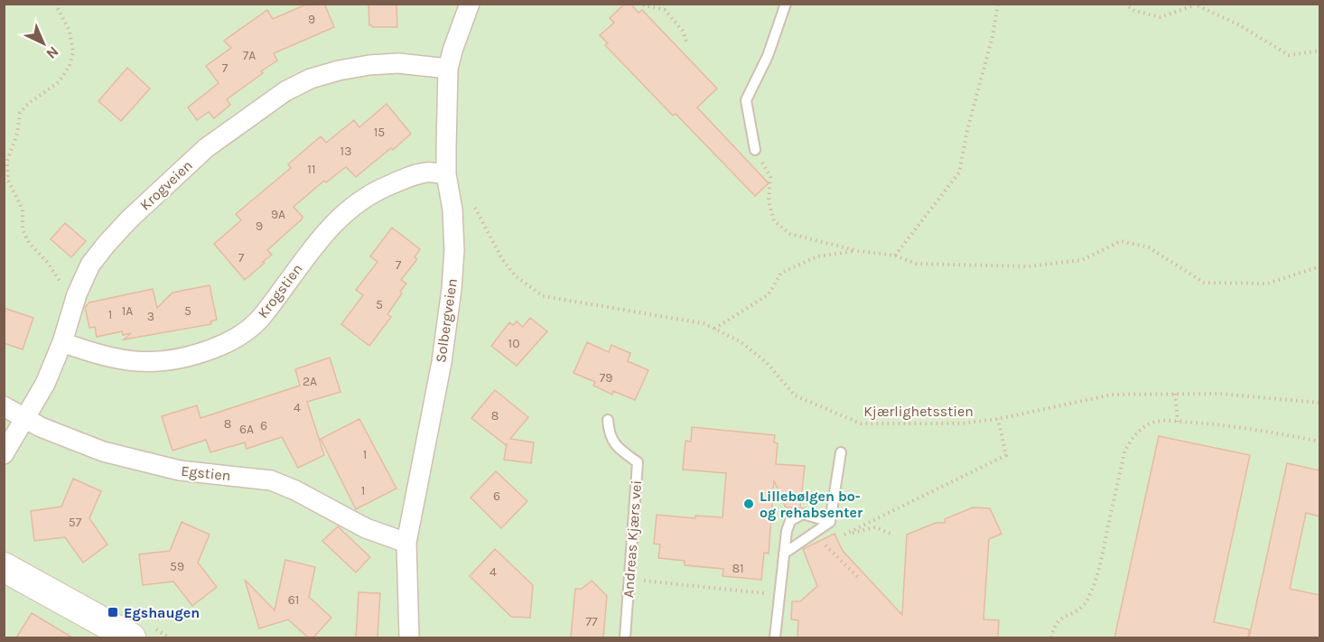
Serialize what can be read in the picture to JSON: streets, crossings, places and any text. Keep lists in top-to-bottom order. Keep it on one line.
{"streets":{"street":["Krogveien","Krogstien","Solbergveien","Egstien"],"lane":["Andreas Kjærs vei"],"path":["Kjærlighetsstien"]},"crossings":[["Krogveien","Krogstien"],["Krogveien","Solbergveien"],["Krogveien","Egstien"],["Krogstien","Solbergveien"],["Krogstien","Kjærlighetsstien"],["Solbergveien","Kjærlighetsstien"],["Solbergveien","Egstien"]],"places":{"other":["Lillebølgen bo- og rehabsenter"],"transit":["Egshaugen"]},"house_numbers":["9","7A","7","15","13","11","9A","9","7","7","5","1A","5","1","3","10","79","2A","4","8","8","6","6A","1","1","6","57","59","81","4","61","77"],"north":"bottom right"}
